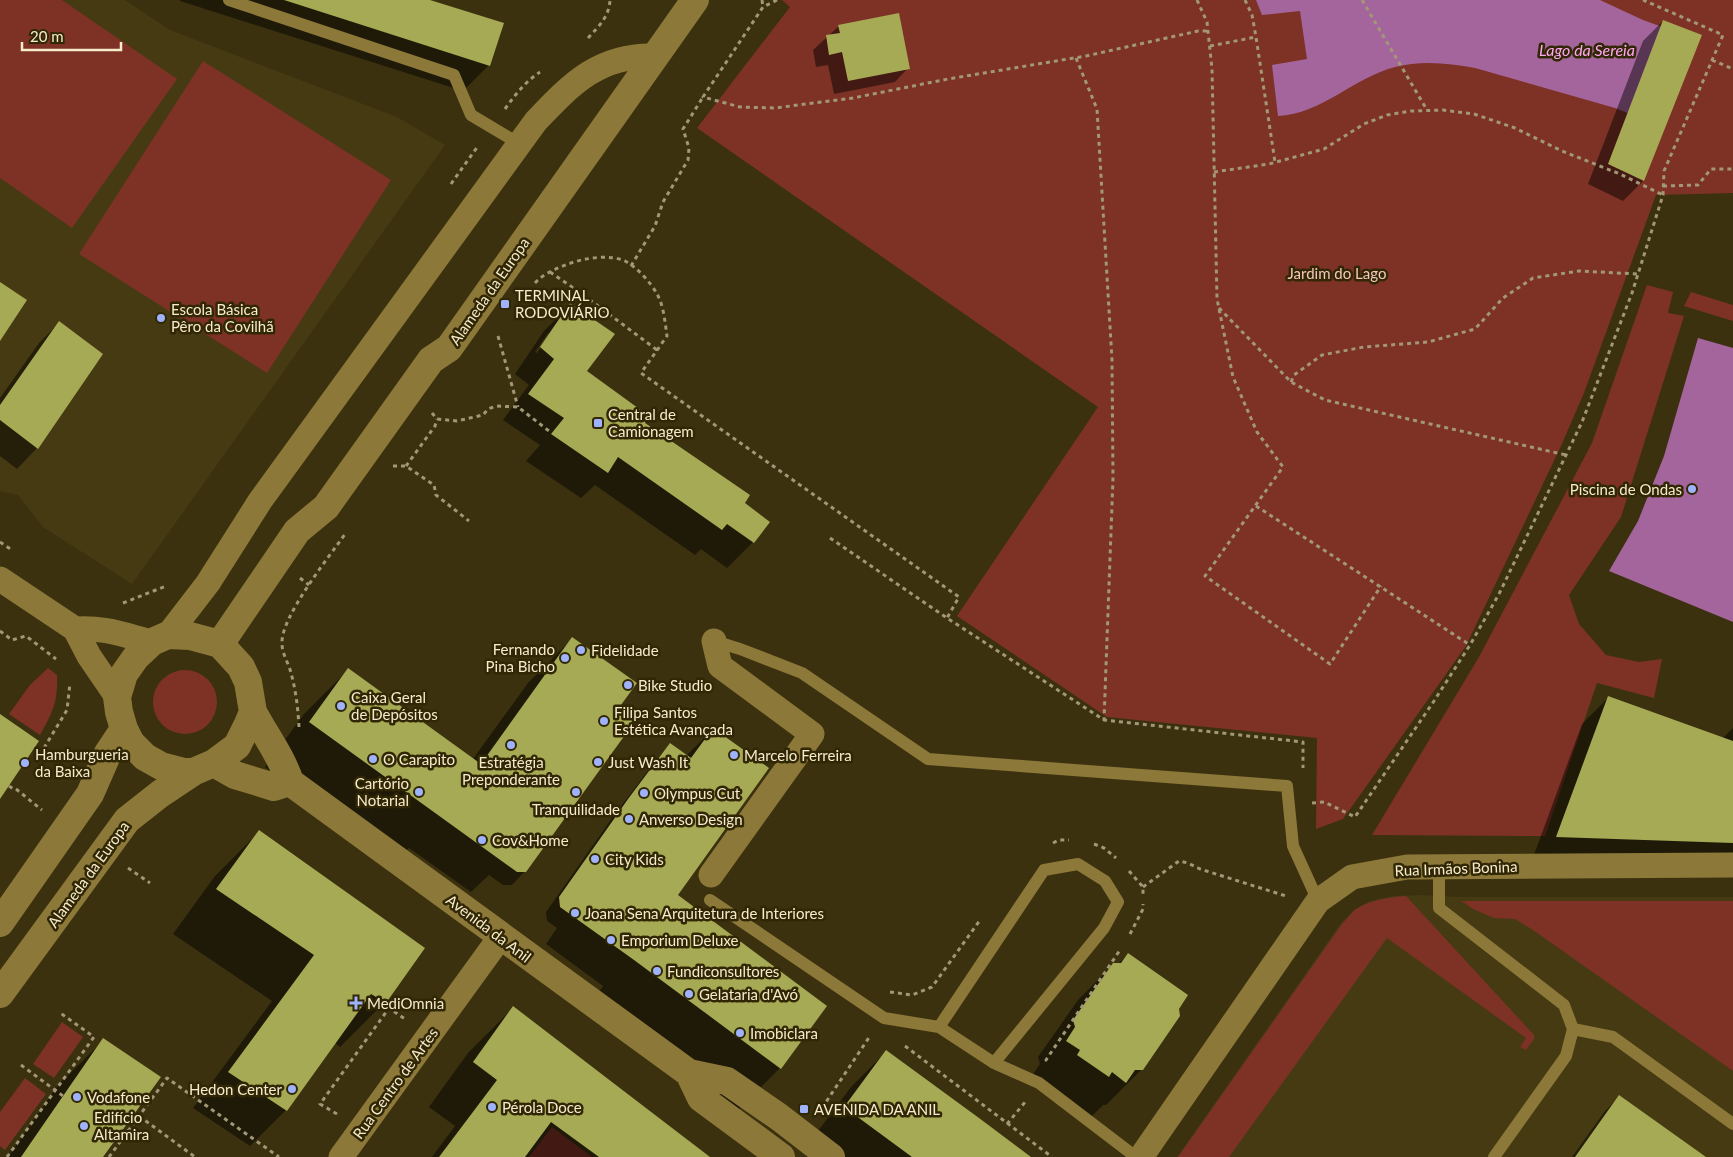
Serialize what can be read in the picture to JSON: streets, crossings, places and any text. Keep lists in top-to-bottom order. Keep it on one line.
{"streets":{"main road":["Alameda da Europa","Avenida da Anil"],"street":["Rua Irmãos Bonina","Rua Centro de Artes"]},"crossings":[["Avenida da Anil","Rua Centro de Artes"]],"water":["Lago da Sereia"],"parks":["Jardim do Lago"],"places":{"transit":["TERMINAL RODOVIÁRIO","Central de Camionagem","AVENIDA DA ANIL"],"other":["Escola Básica Pêro da Covilhã","Piscina de Ondas","Fidelidade","Fernando Pina Bicho","Bike Studio","Caixa Geral de Depósitos","Filipa Santos Estética Avançada","Estratégia Preponderante","Marcelo Ferreira","O Carapito","Just Wash It","Hamburgueria da Baixa","Cartório Notarial","Tranquilidade","Olympus Cut","Anverso Design","Cov&Home","City Kids","Joana Sena Arquitetura de Interiores","Emporium Deluxe","Fundiconsultores","Gelataria d'Avó","Imobiclara","Hedon Center","Vodafone","Pérola Doce","Edifício Altamira"],"health":["MediOmnia"]},"scale_bar":"20 m"}
